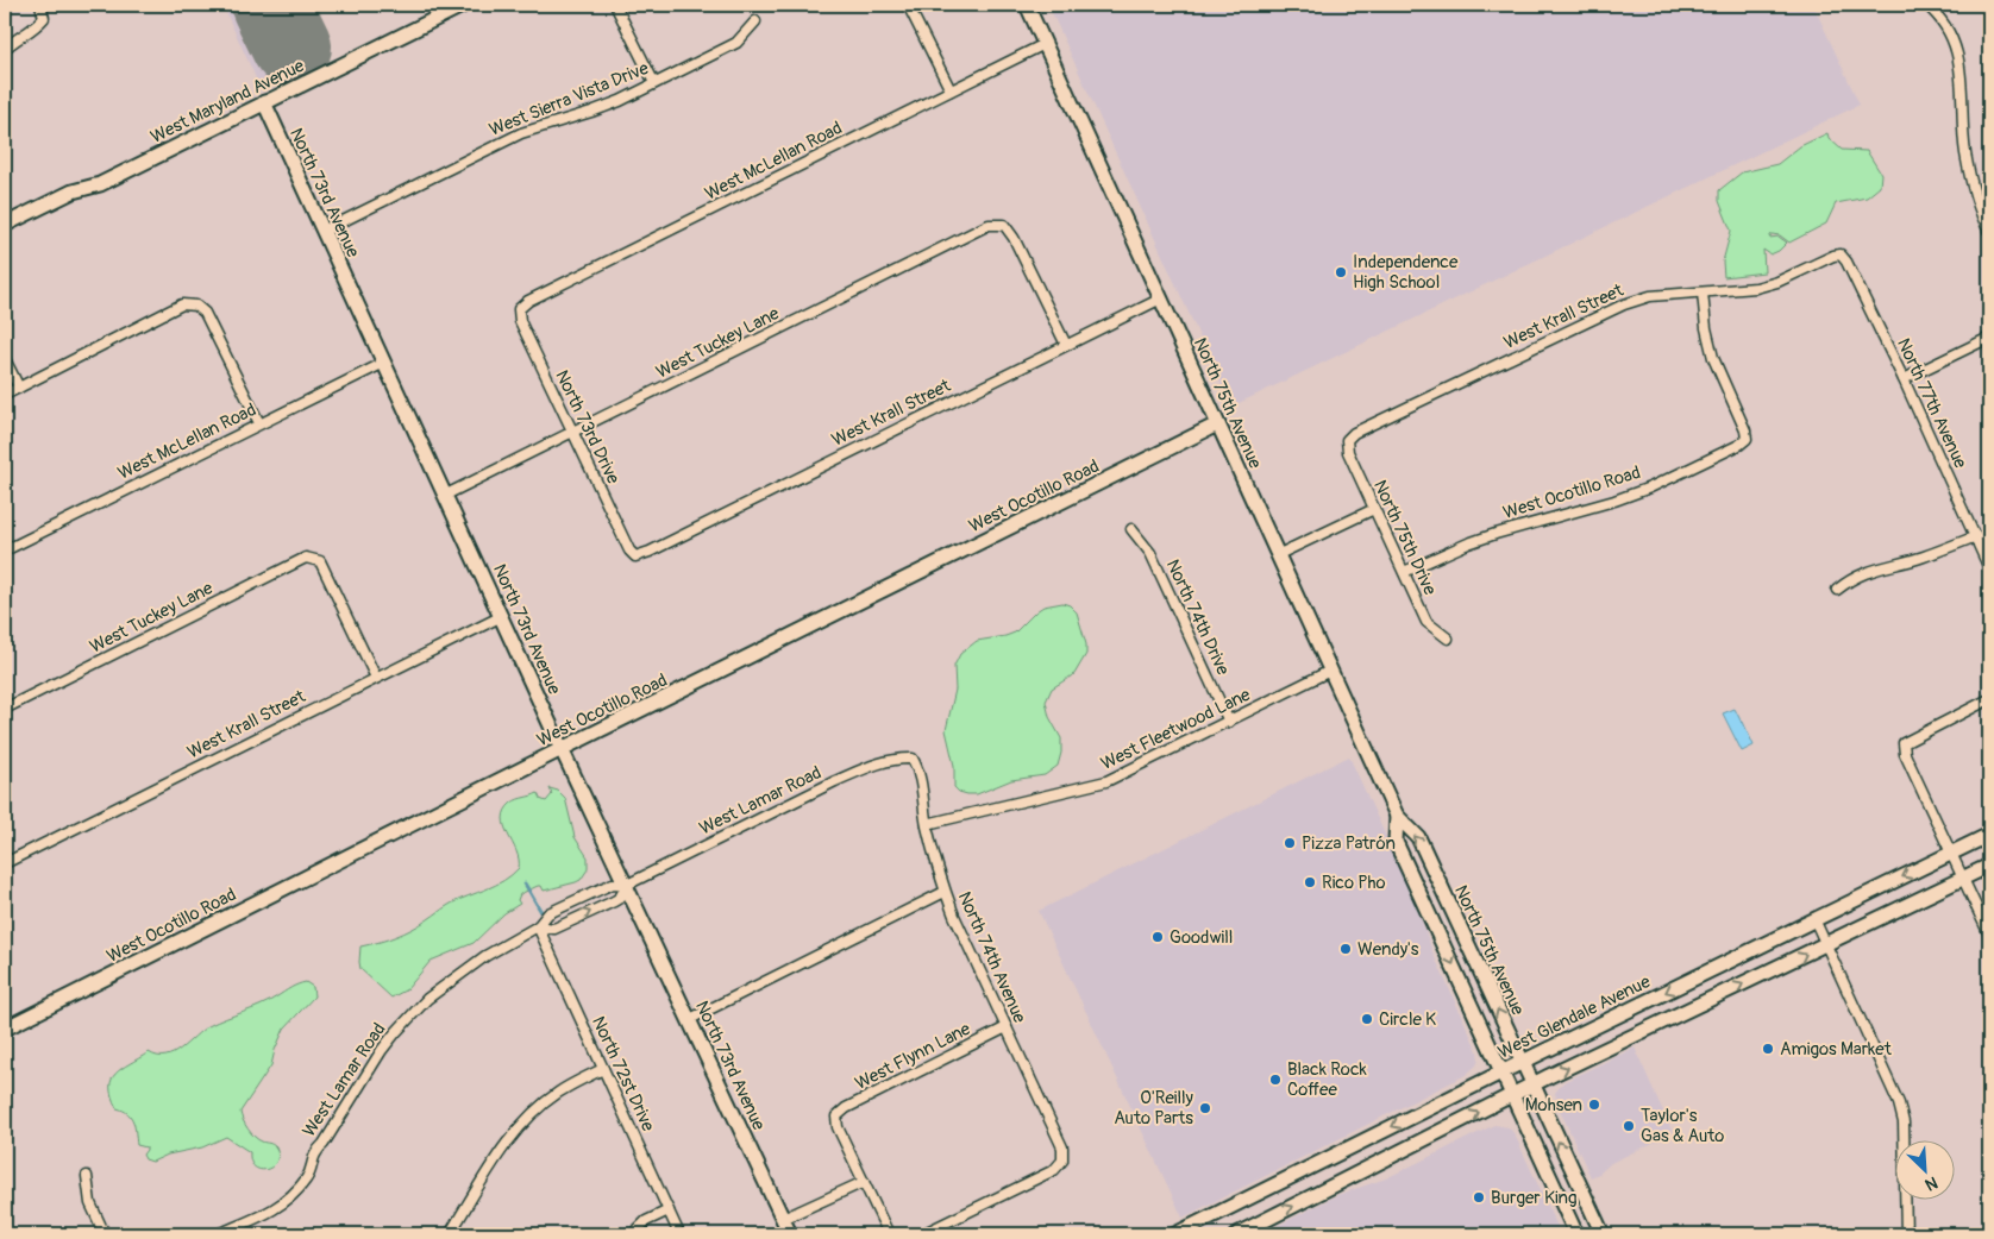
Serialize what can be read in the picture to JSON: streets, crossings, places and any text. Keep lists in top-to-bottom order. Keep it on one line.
{"streets":{"main road":["West Maryland Avenue","North 73rd Avenue","North 75th Avenue","West Ocotillo Road","West Glendale Avenue"],"street":["West Sierra Vista Drive","West McLellan Road","West Krall Street","West Tuckey Lane","North 77th Avenue","North 73rd Drive","North 75th Drive","North 74th Drive","West Fleetwood Lane","West Lamar Road","North 74th Avenue","West Flynn Lane","North 72st Drive"]},"crossings":[["West Sierra Vista Drive","North 73rd Avenue"],["West Maryland Avenue","North 73rd Avenue"],["West McLellan Road","North 73rd Avenue"],["West McLellan Road","North 75th Avenue"],["West McLellan Road","North 73rd Drive"],["North 73rd Avenue","West Krall Street"],["North 73rd Avenue","West Tuckey Lane"],["North 73rd Avenue","West Ocotillo Road"],["North 73rd Avenue","West Lamar Road"],["West Krall Street","West Tuckey Lane"],["West Krall Street","North 75th Avenue"],["West Krall Street","North 77th Avenue"],["West Krall Street","North 73rd Drive"],["West Krall Street","West Ocotillo Road"],["West Krall Street","North 75th Drive"],["West Tuckey Lane","North 73rd Drive"],["North 75th Avenue","West Ocotillo Road"],["North 75th Avenue","West Fleetwood Lane"],["North 75th Avenue","West Glendale Avenue"],["West Ocotillo Road","North 75th Drive"],["North 74th Drive","West Fleetwood Lane"],["West Fleetwood Lane","North 74th Avenue"],["West Lamar Road","North 74th Avenue"],["West Lamar Road","North 72st Drive"],["North 74th Avenue","West Flynn Lane"]],"places":["Independence High School","Pizza Patrón","Rico Pho","Goodwill","Wendy's","Circle K","Amigos Market","Black Rock Coffee","Mohsen","O'Reilly Auto Parts","Taylor's Gas & Auto","Burger King"],"north":"bottom right"}
